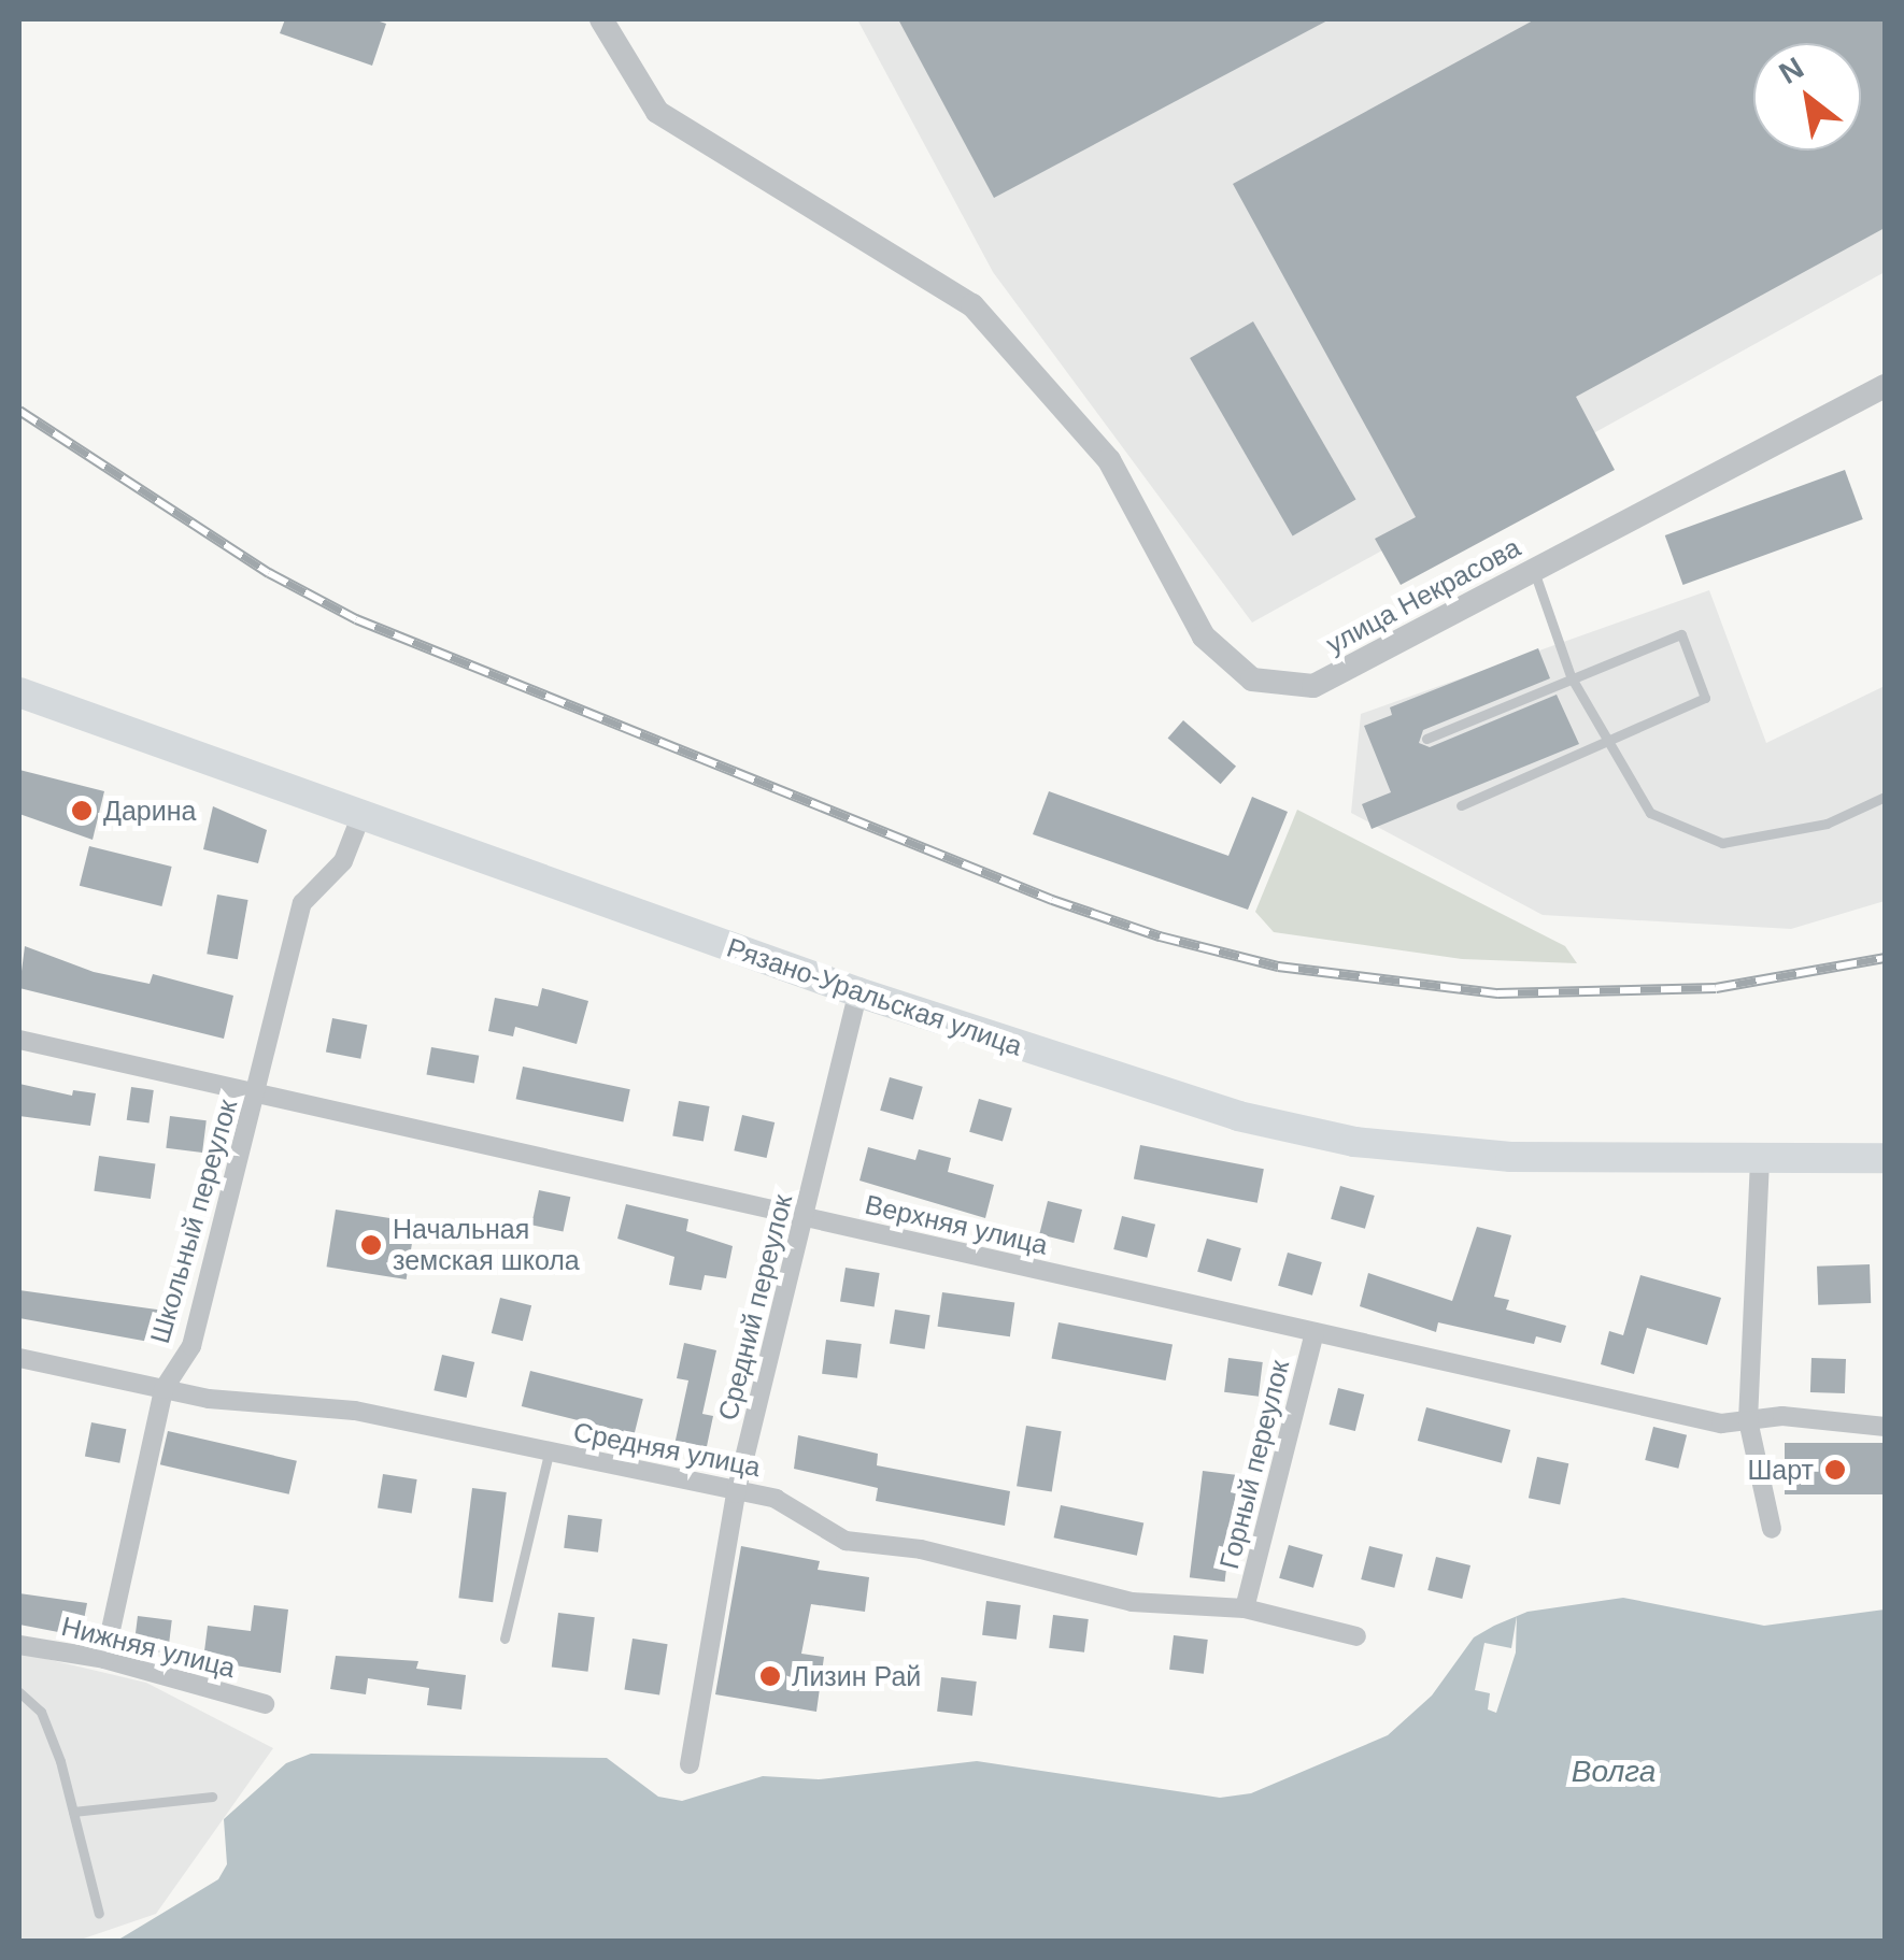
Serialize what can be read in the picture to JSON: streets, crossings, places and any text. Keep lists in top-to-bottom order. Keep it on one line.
{"streets":{"main road":["Рязано-Уральская улица"],"street":["улица Некрасова","Школьный переулок","Верхняя улица","Средний переулок","Средняя улица","Горный переулок","Нижняя улица"]},"crossings":[["Рязано-Уральская улица","Школьный переулок"],["Рязано-Уральская улица","Средний переулок"],["Школьный переулок","Верхняя улица"],["Школьный переулок","Средняя улица"],["Школьный переулок","Нижняя улица"],["Верхняя улица","Средний переулок"],["Верхняя улица","Горный переулок"],["Средний переулок","Средняя улица"],["Средняя улица","Горный переулок"]],"water":["Волга"],"places":["Дарина","Начальная земская школа","Шарт","Лизин Рай"],"north":"top left"}
